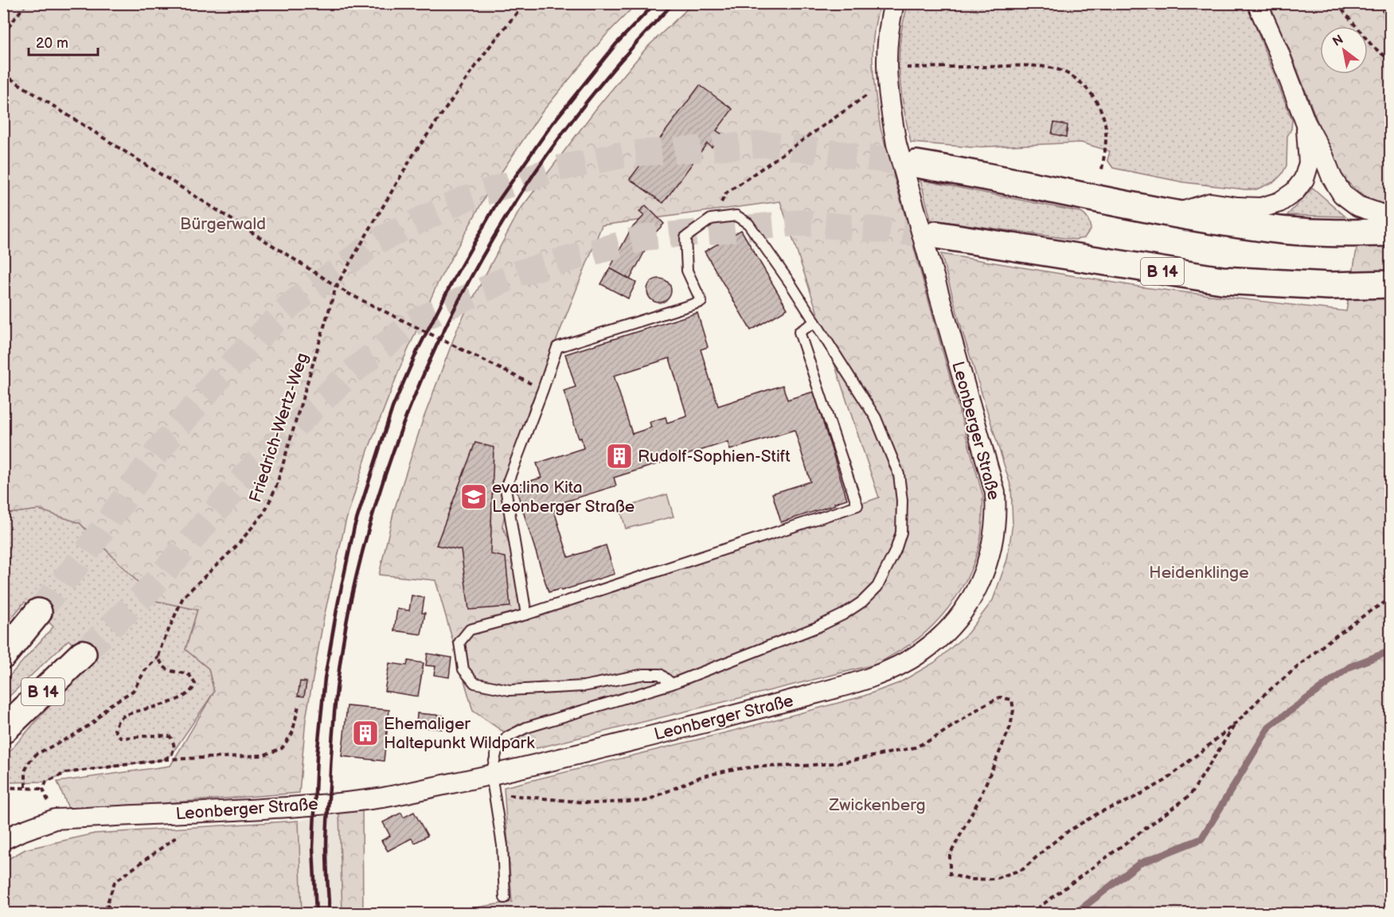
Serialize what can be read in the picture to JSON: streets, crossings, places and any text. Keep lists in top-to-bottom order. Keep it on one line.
{"streets":{"highway":["B 14"],"street":["Leonberger Straße"],"path":["Friedrich-Wertz-Weg"]},"parks":["Bürgerwald","Heidenklinge","Zwickenberg"],"places":{"building":["Rudolf-Sophien-Stift","Ehemaliger Haltepunkt Wildpark"],"school or university":["eva:lino Kita Leonberger Straße"]},"scale_bar":"20 m","north":"top left"}
